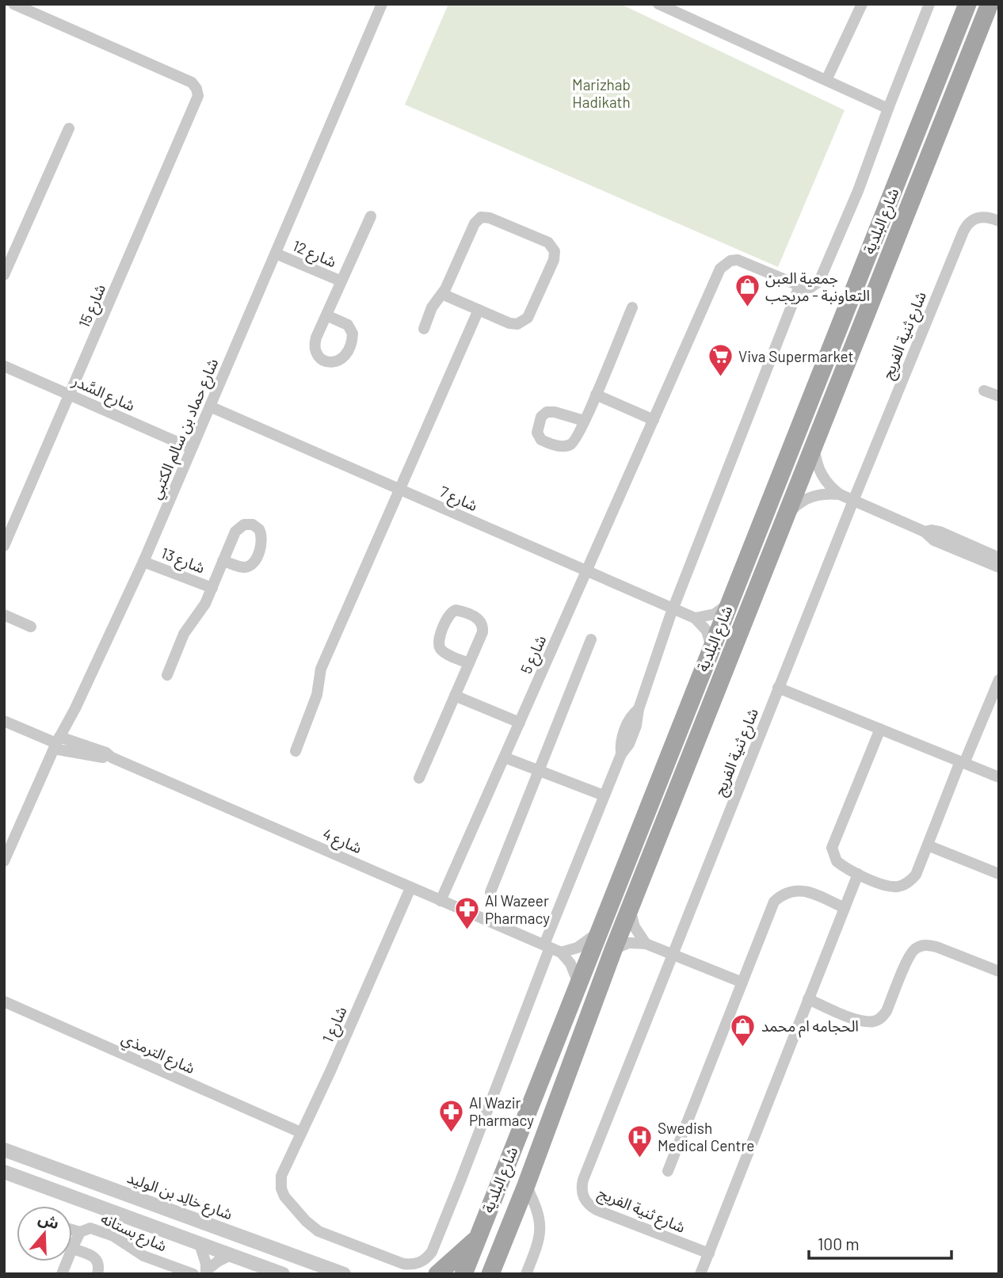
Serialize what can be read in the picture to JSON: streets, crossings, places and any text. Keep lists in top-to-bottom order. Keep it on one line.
{"streets":{"main road":["شارع البلدية"],"street":["شارع 12","شارع 15","شارع ثنية الفريج","شارع السَّدر","شارع حماد بن سالم الكتبي","شارع 7","شارع 13","شارع 5","شارع 4","شارع 1","شارع الترمذي","شارع خالِد بن الوليد","شارع بستانه"]},"crossings":[["شارع 12","شارع حماد بن سالم الكتبي"],["شارع 15","شارع السَّدر"],["شارع السَّدر","شارع حماد بن سالم الكتبي"],["شارع حماد بن سالم الكتبي","شارع 7"],["شارع حماد بن سالم الكتبي","شارع 13"],["شارع حماد بن سالم الكتبي","شارع 4"],["شارع 7","شارع 5"],["شارع 5","شارع 4"],["شارع 4","شارع 1"],["شارع 1","شارع الترمذي"]],"parks":["Marizhab Hadikath"],"places":{"shop":["جمعية العبن التعاونبة - مريجب","الحجامه ام محمد"],"supermarket":["Viva Supermarket"],"pharmacy":["Al Wazeer Pharmacy","Al Wazir Pharmacy"],"hospital":["Swedish Medical Centre"]},"scale_bar":"100 m","north":"top"}
